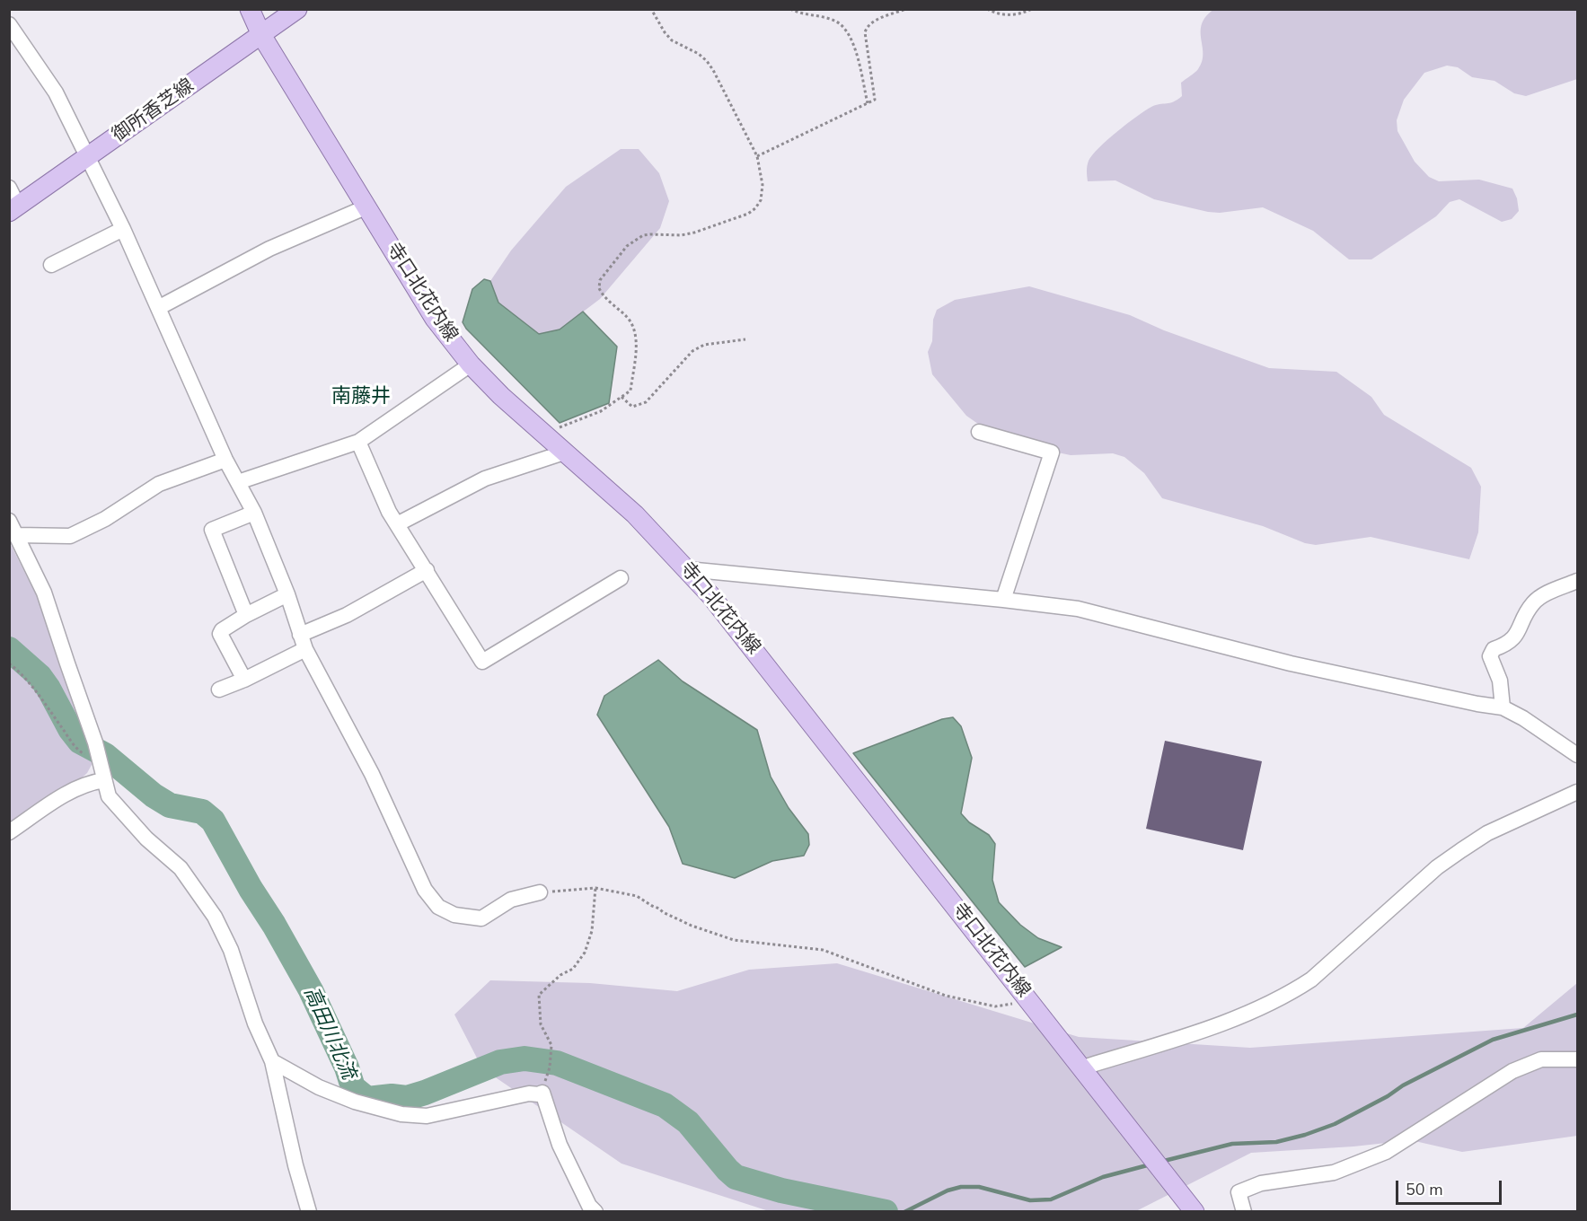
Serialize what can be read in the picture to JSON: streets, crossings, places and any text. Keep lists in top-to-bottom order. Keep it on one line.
{"streets":{"main road":["御所香芝線","寺口北花内線"]},"crossings":[["御所香芝線","寺口北花内線"]],"districts":["南藤井"],"water":["高田川北流"],"scale_bar":"50 m"}
